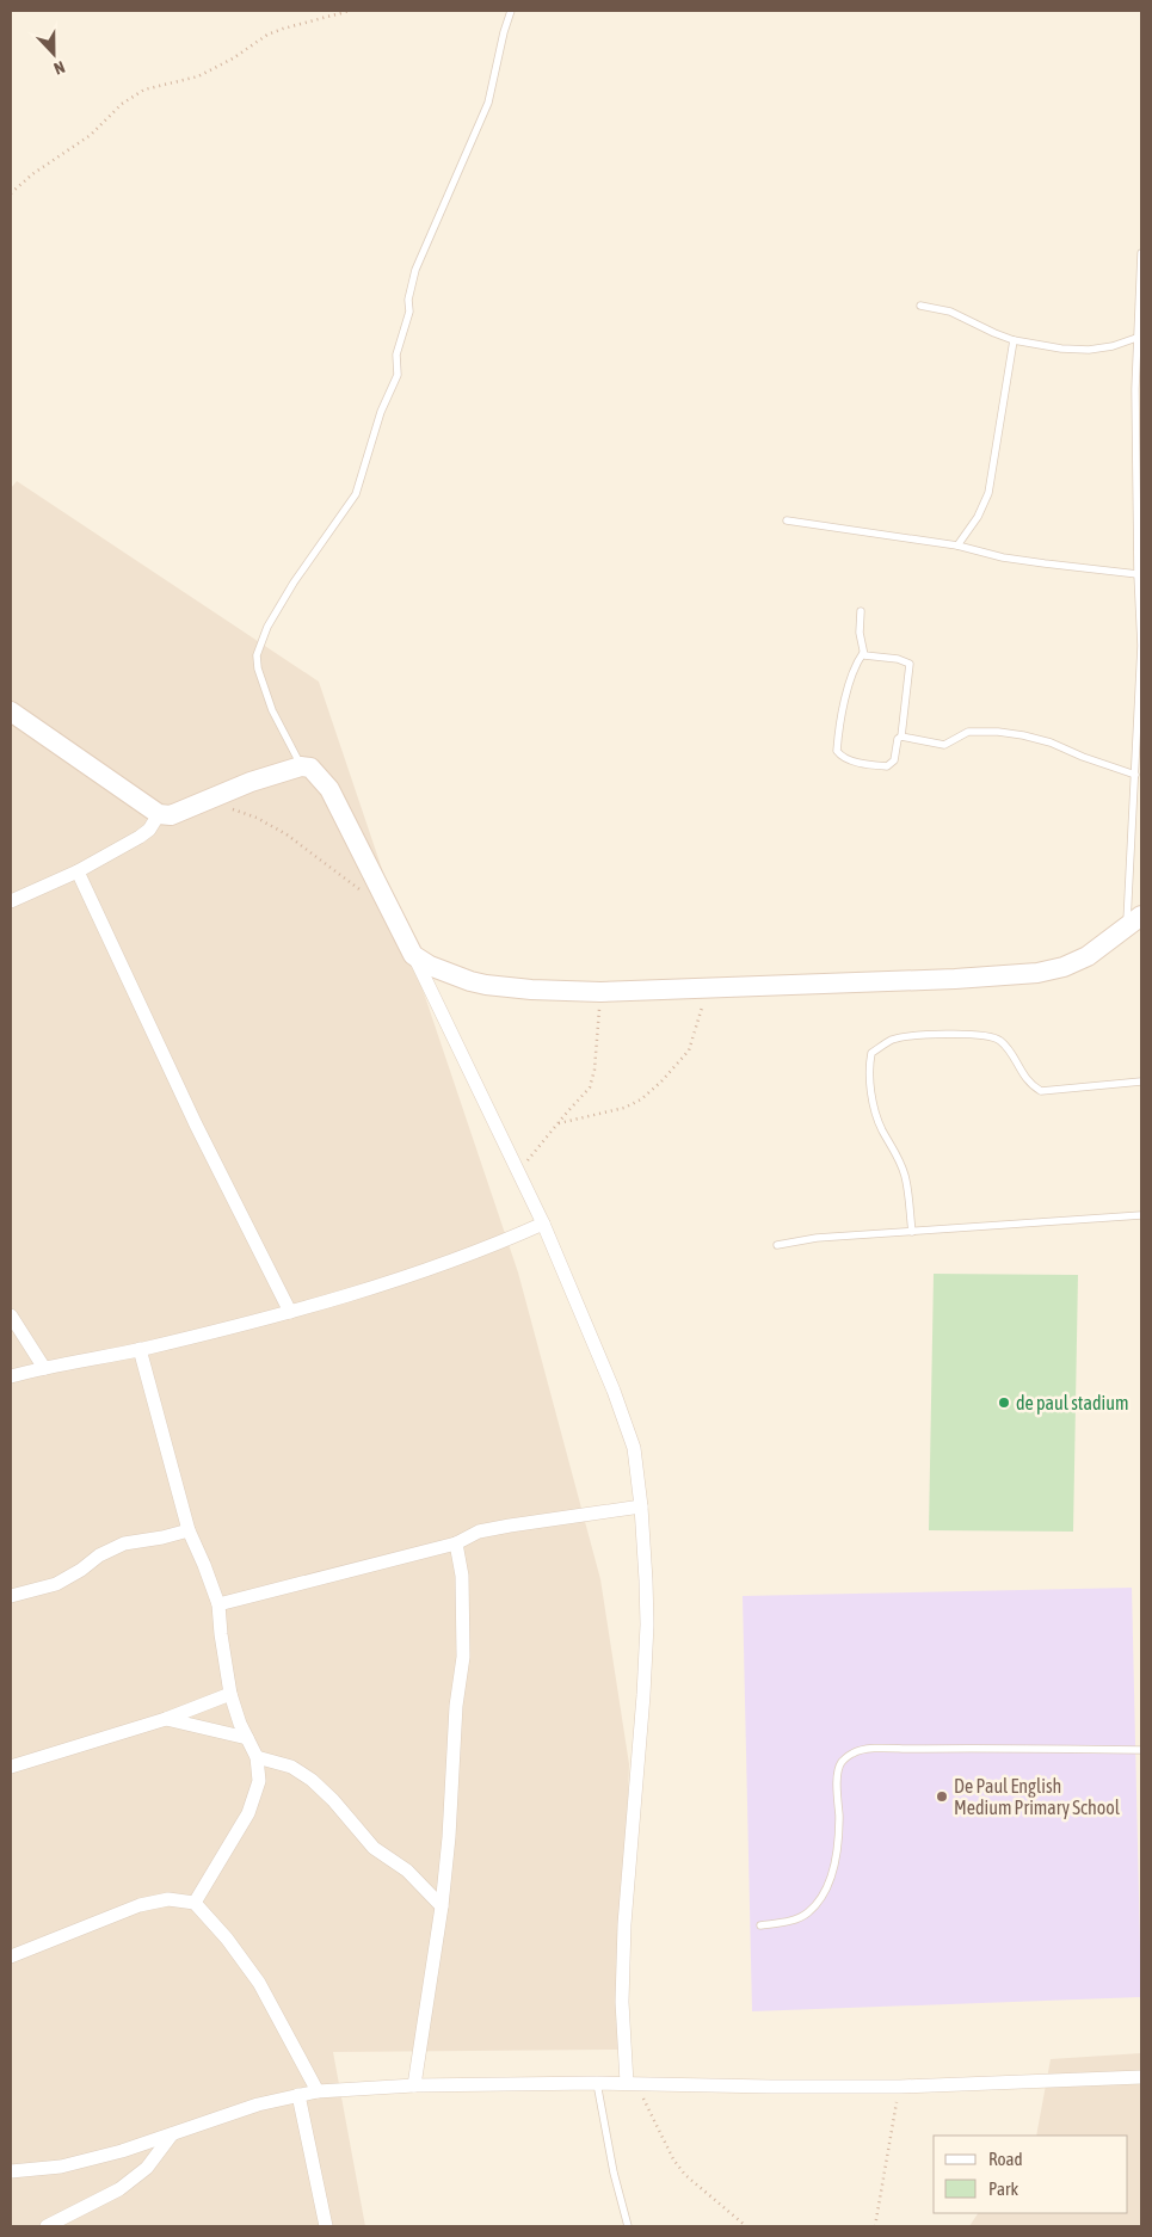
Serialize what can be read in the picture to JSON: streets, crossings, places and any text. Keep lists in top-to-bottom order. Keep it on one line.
{"places":["de paul stadium","De Paul English Medium Primary School"],"legend":["Road","Park"],"north":"bottom"}
